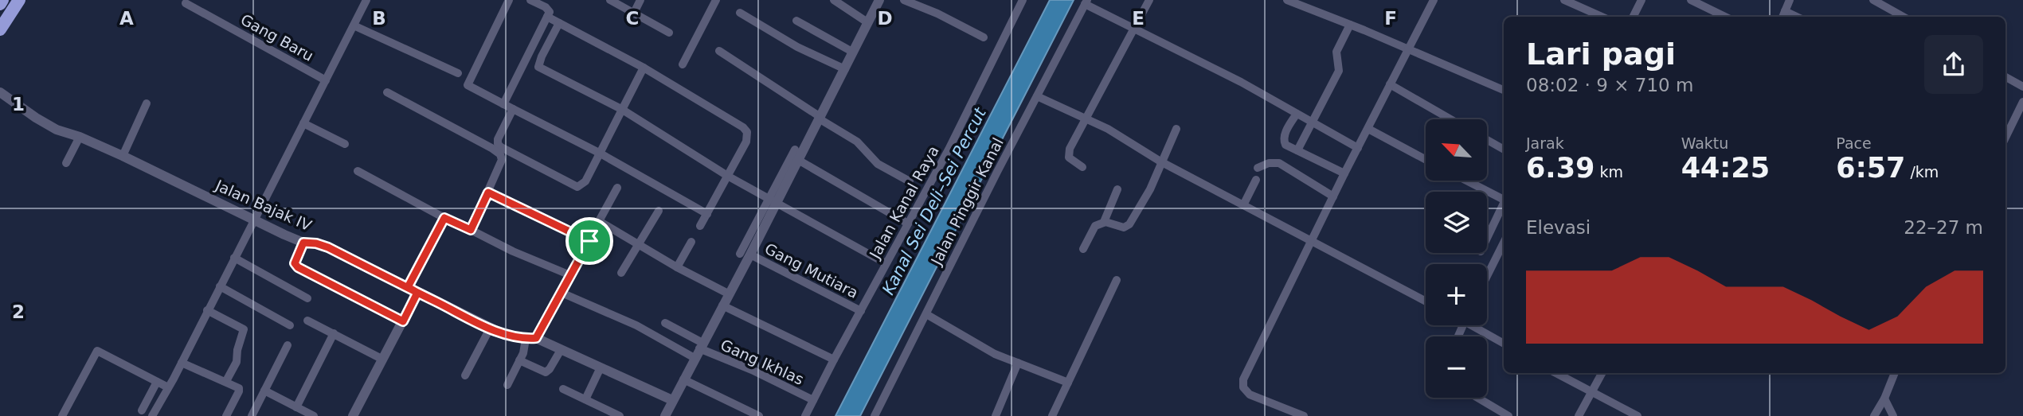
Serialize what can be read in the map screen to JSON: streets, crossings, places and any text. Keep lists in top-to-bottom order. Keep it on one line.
{"streets":{"street":["Gang Baru","Jalan Pinggir Kanal","Jalan Kanal Raya","Jalan Bajak IV","Gang Mutiara","Gang Ikhlas"]},"crossings":[["Jalan Kanal Raya","Gang Mutiara"],["Jalan Kanal Raya","Gang Ikhlas"]],"water":["Kanal Sei Deli–Sei Percut"],"north":"top left","page":{"heading":["Lari pagi","08:02 · 9 × 710 m"],"stats":[["Jarak","6.39 km"],["Waktu","44:25"],["Pace","6:57 /km"]],"map_buttons":["+","−"],"chart":["Elevasi","22–27 m"]},"grid":{"columns":["A","B","C","D","E","F"],"rows":["1","2"]}}
